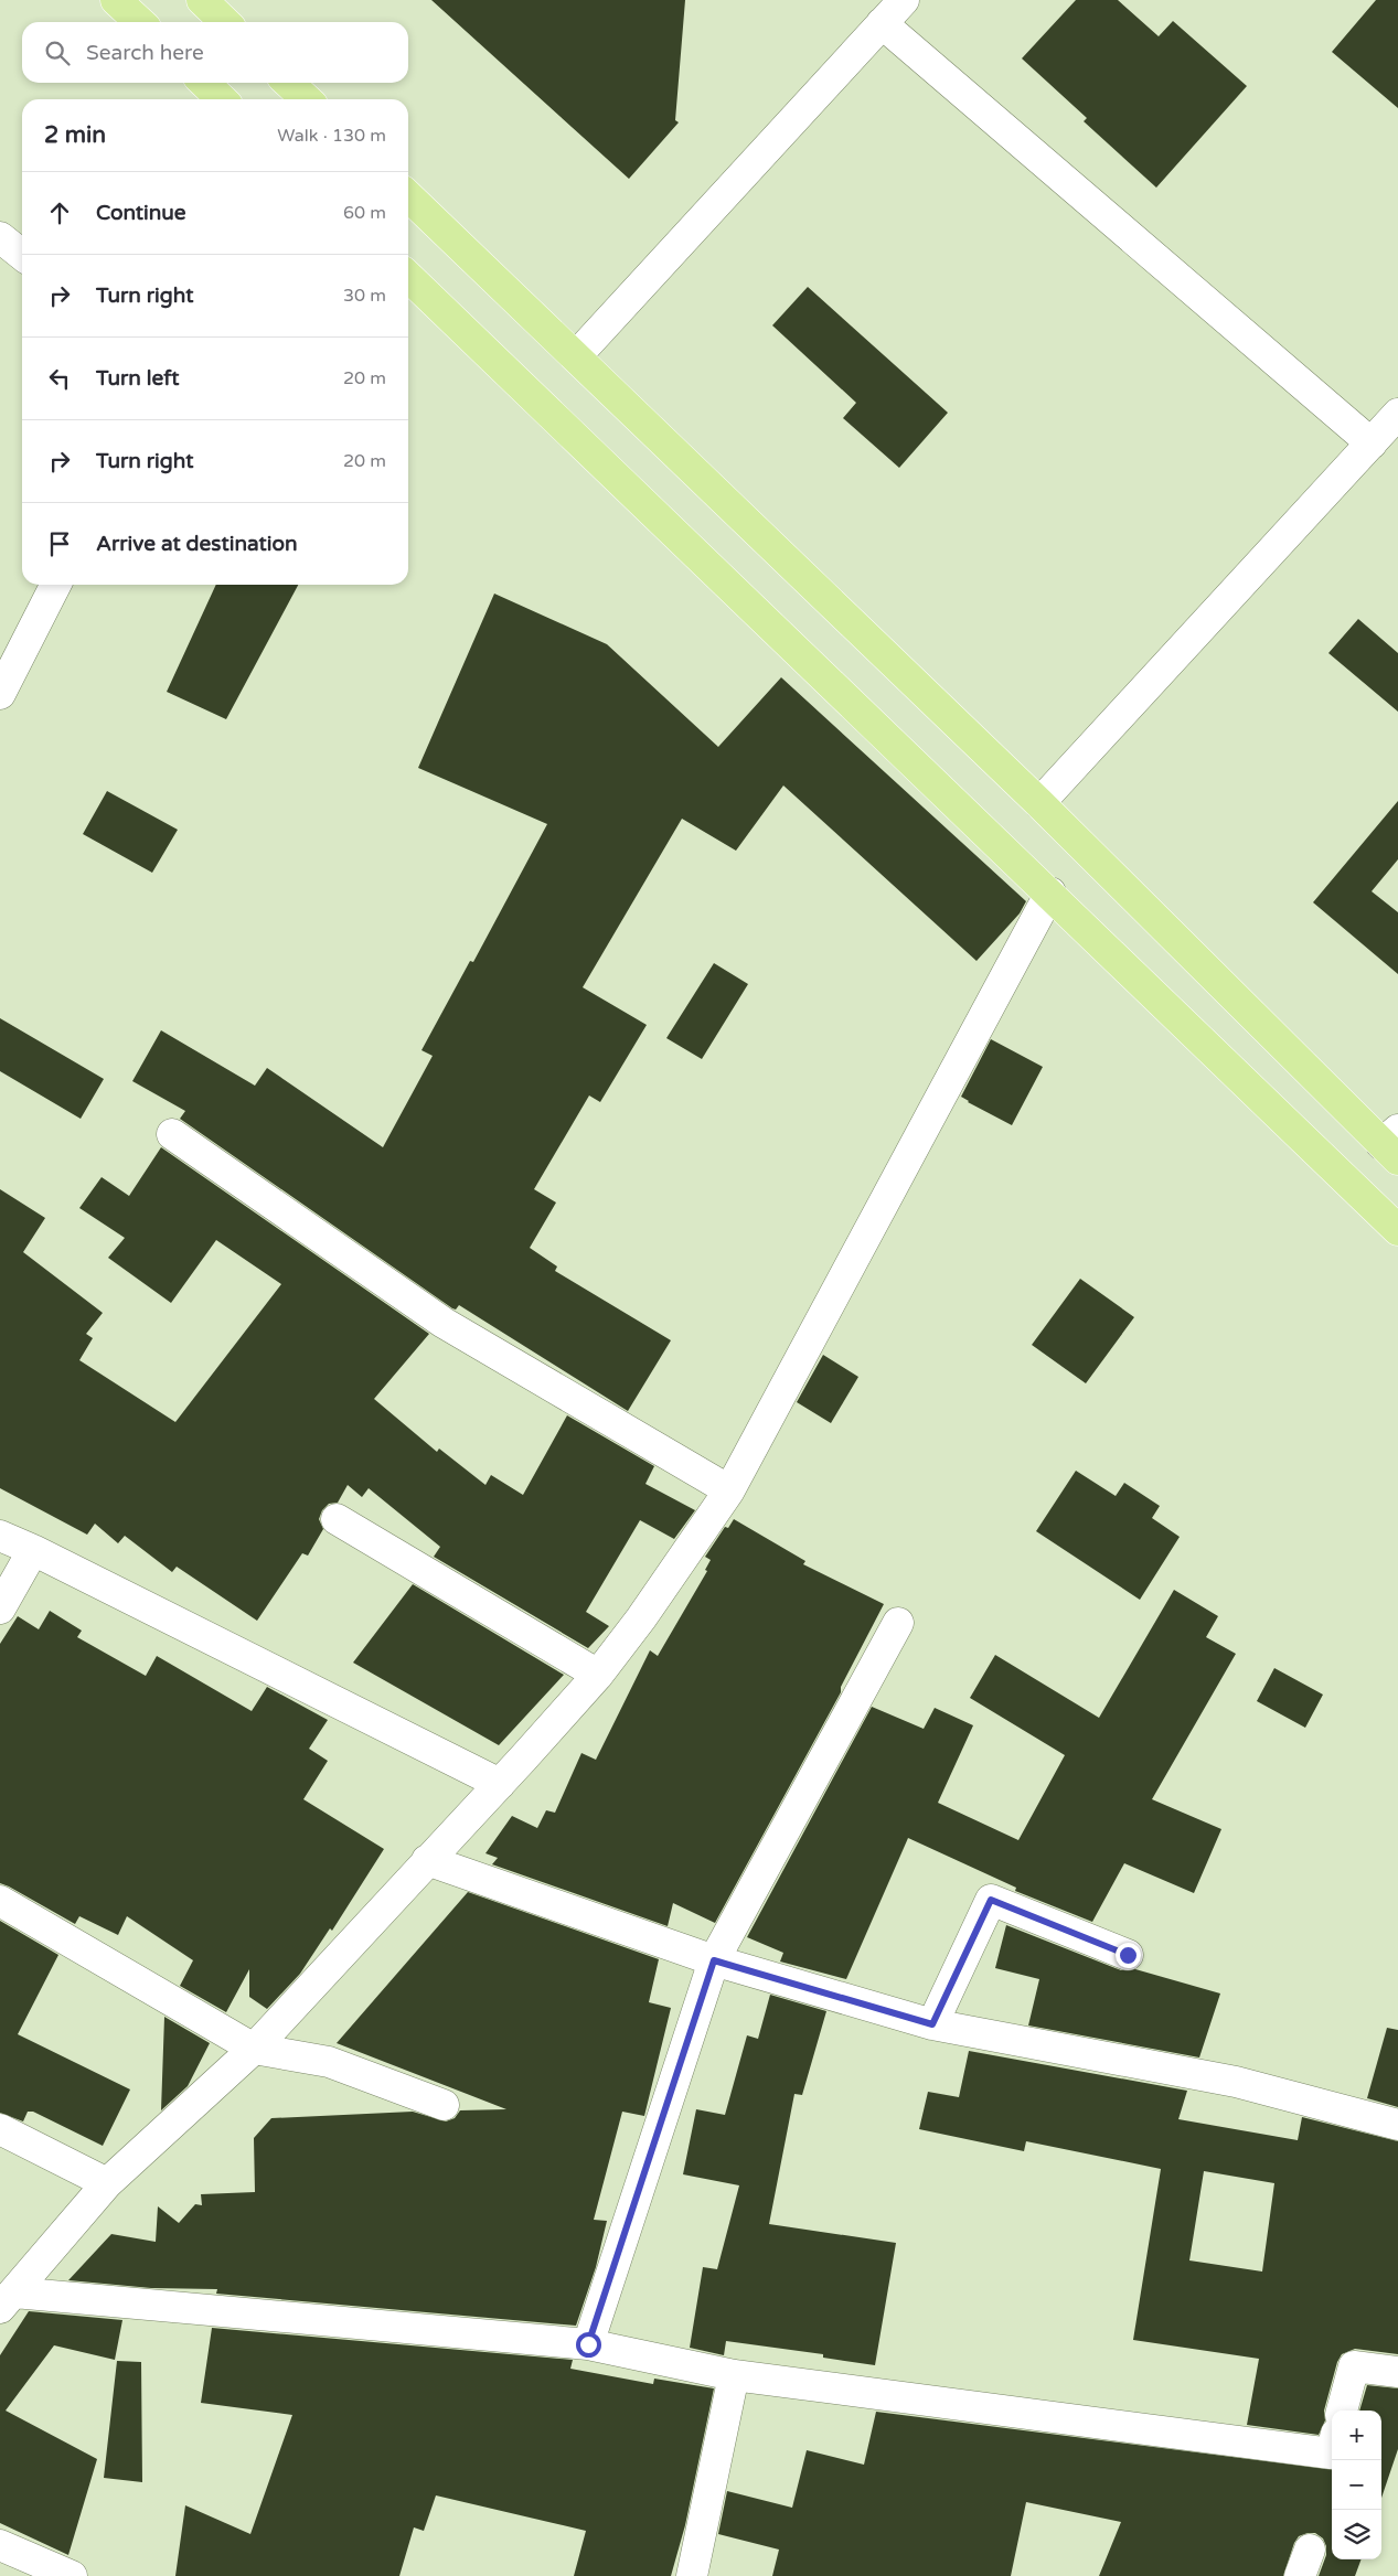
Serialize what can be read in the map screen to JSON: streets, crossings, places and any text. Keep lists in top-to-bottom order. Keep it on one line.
{"page":{"search":"Search here","heading":["2 min","Walk · 130 m"],"list":[["Continue","60 m"],["Turn right","30 m"],["Turn left","20 m"],["Turn right","20 m"],"Arrive at destination"],"map_buttons":["+","−"]}}
